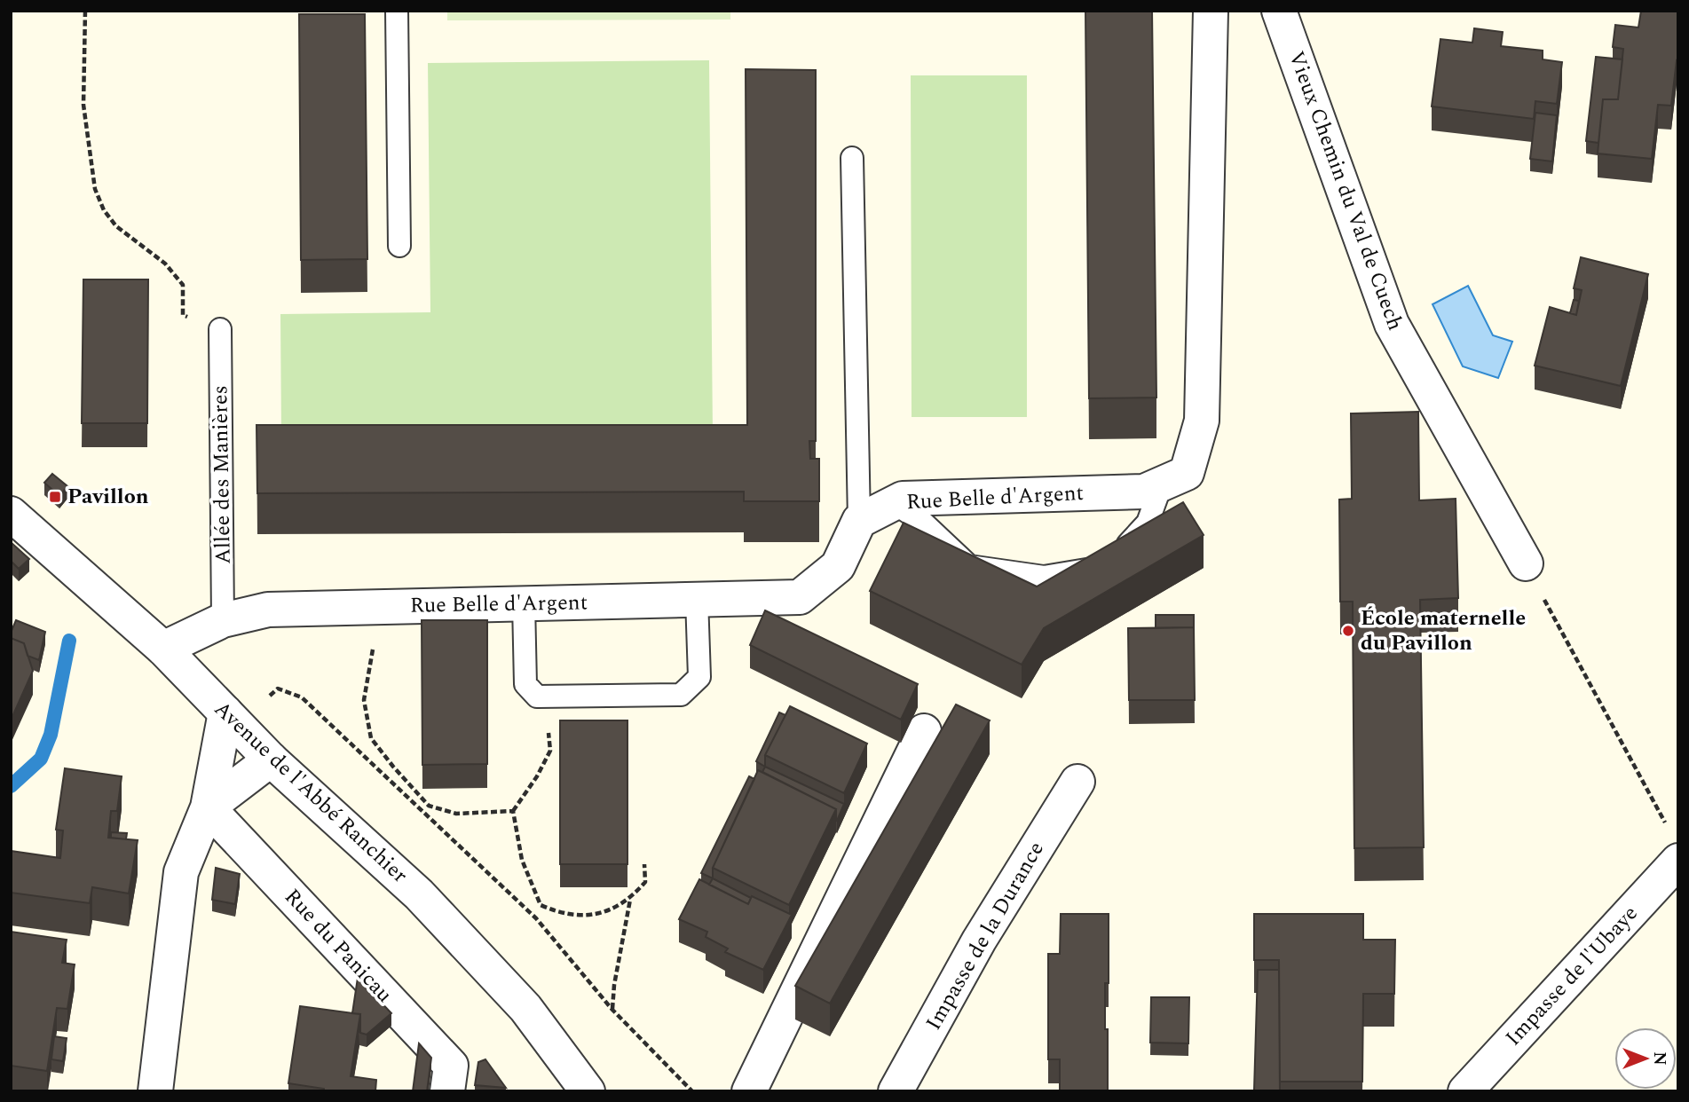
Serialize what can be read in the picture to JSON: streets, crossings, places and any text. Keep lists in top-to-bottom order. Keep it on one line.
{"streets":{"street":["Vieux Chemin du Val de Cuech","Rue Belle d'Argent","Avenue de l'Abbé Ranchier","Impasse de la Durance","Rue du Panicau","Impasse de l'Ubaye"],"lane":["Allée des Manières"]},"crossings":[["Allée des Manières","Rue Belle d'Argent"],["Rue Belle d'Argent","Avenue de l'Abbé Ranchier"]],"places":{"transit":["Pavillon"],"other":["École maternelle du Pavillon"]},"north":"right"}
